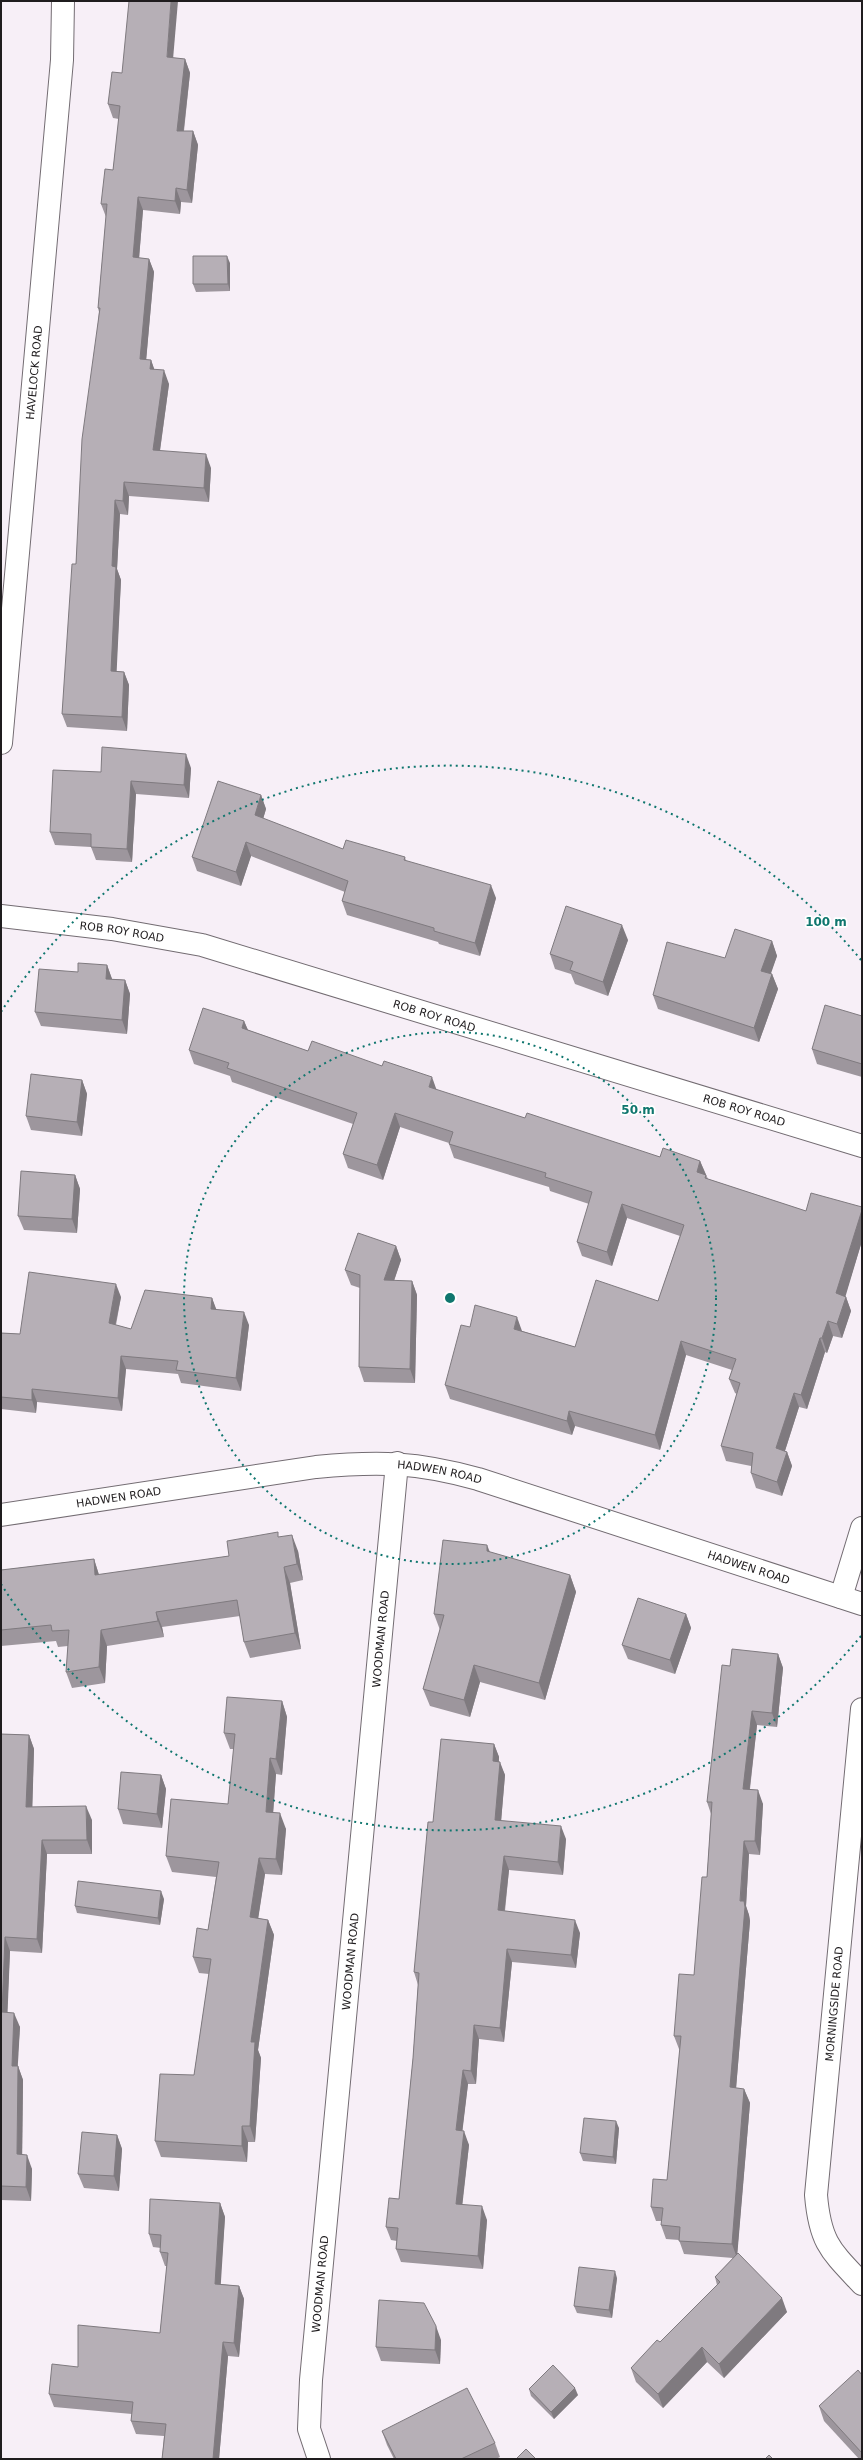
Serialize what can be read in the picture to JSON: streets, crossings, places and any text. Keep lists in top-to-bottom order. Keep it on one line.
{"streets":{"street":["HAVELOCK ROAD","ROB ROY ROAD","HADWEN ROAD","WOODMAN ROAD","MORNINGSIDE ROAD"]},"crossings":[["HADWEN ROAD","WOODMAN ROAD"]],"rings":["100 m","50 m"]}
